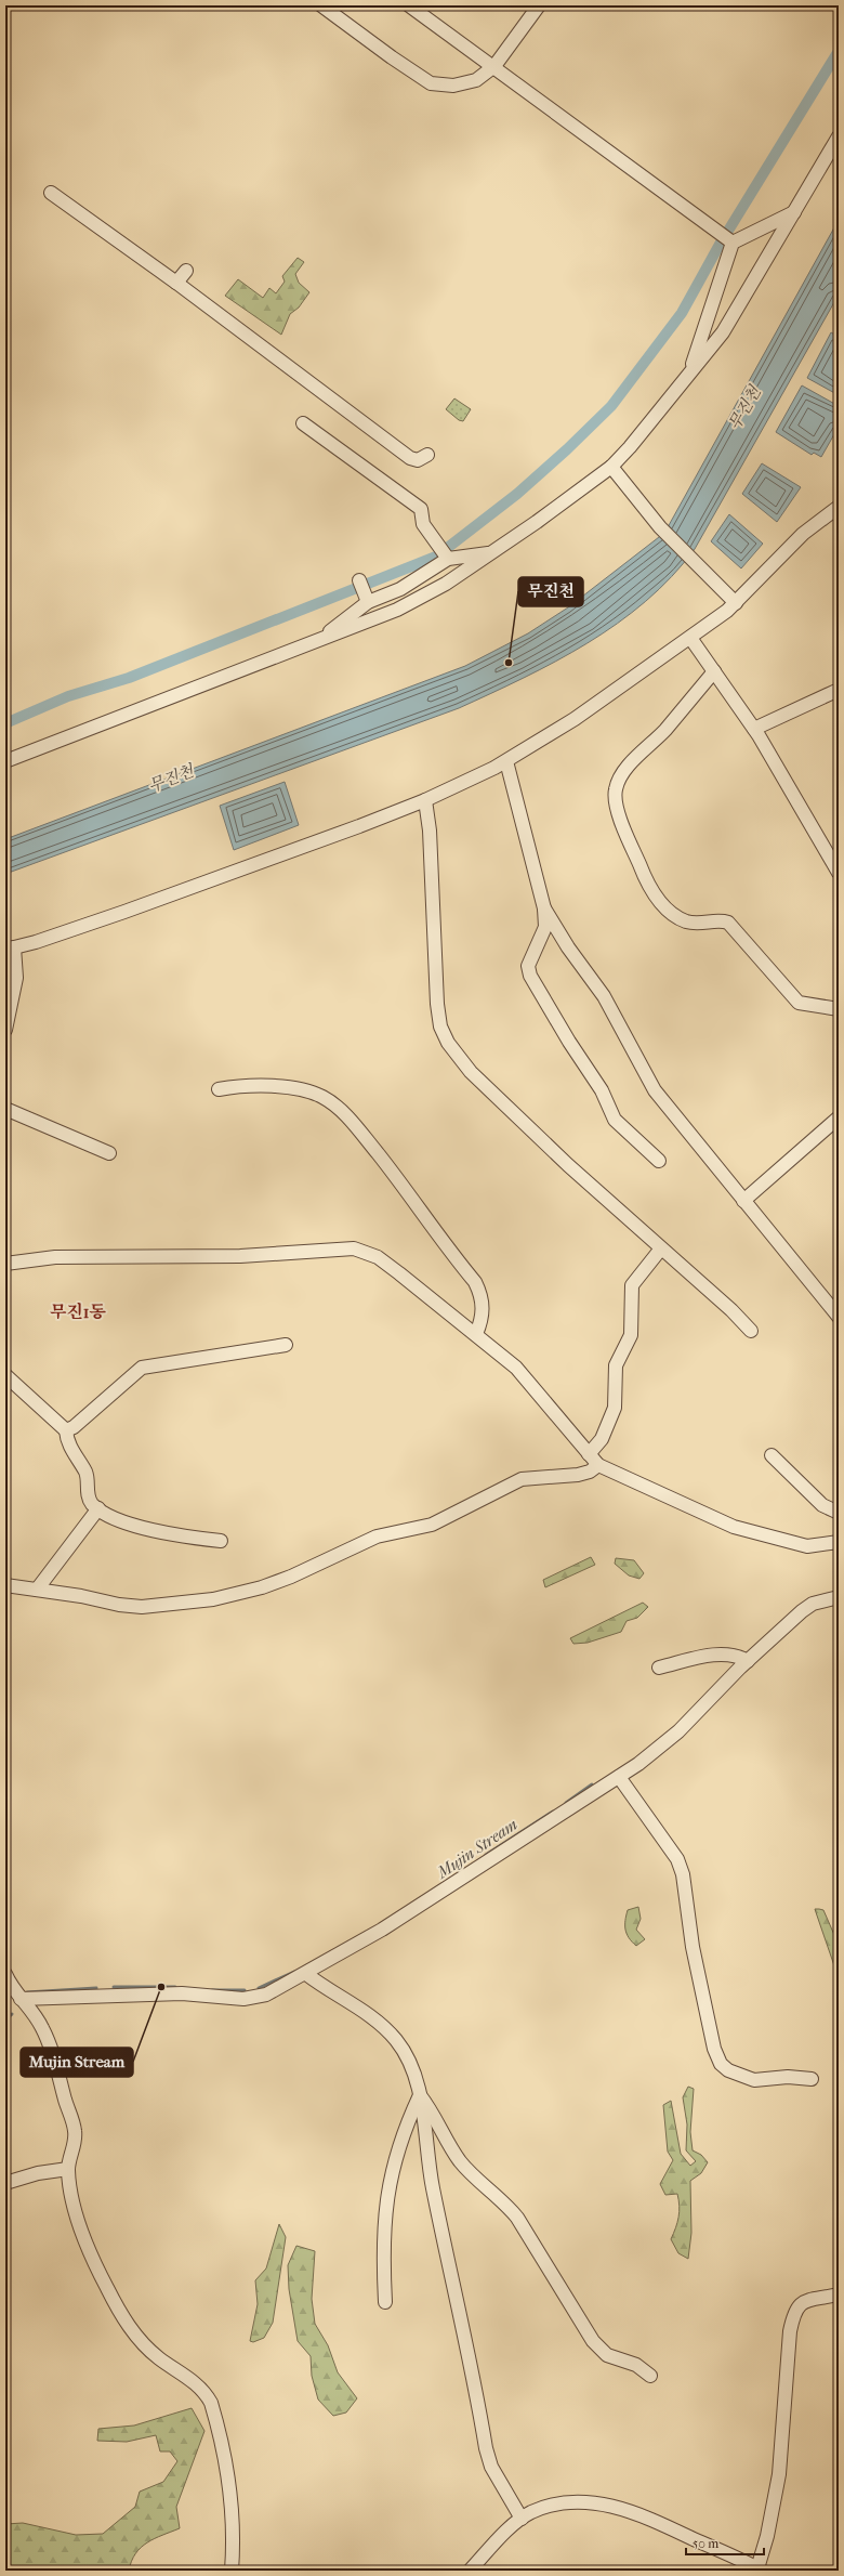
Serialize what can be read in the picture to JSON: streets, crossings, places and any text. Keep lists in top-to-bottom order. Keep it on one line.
{"districts":["무진1동"],"water":["무진천","Mujin Stream"],"places":["무진천","Mujin Stream"],"scale_bar":"50 m"}
